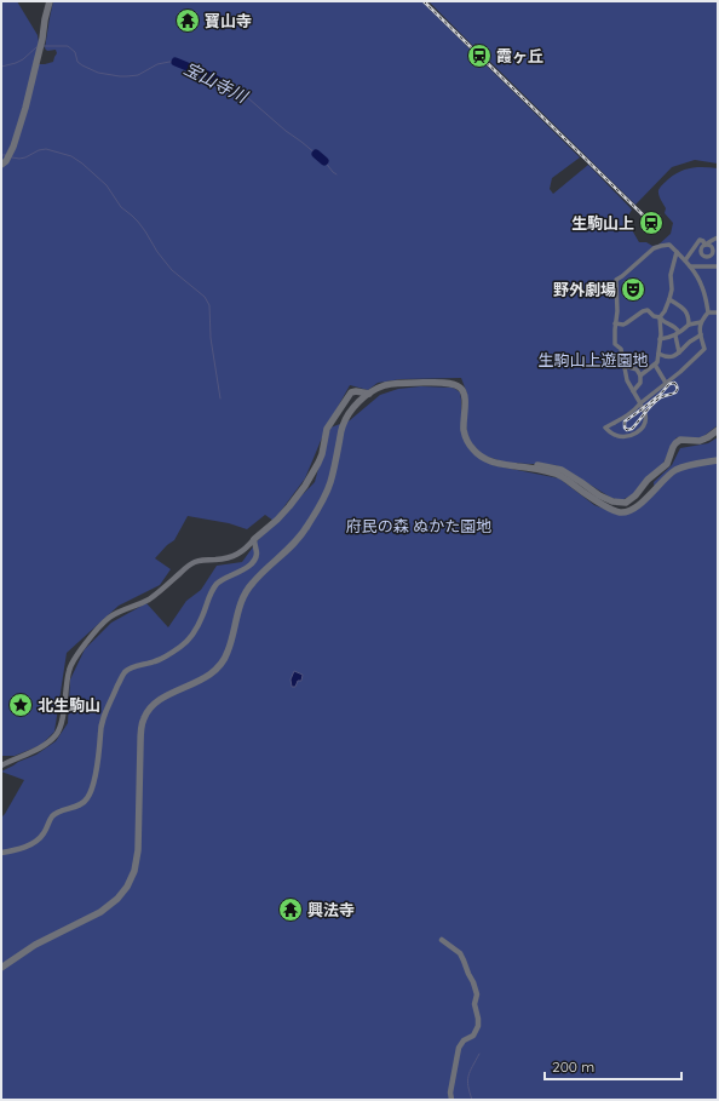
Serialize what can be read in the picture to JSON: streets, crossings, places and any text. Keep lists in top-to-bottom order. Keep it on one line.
{"water":["宝山寺川"],"parks":["生駒山上遊園地","府民の森 ぬかた園地"],"places":{"temple":["寶山寺","興法寺"],"station":["霞ヶ丘","生駒山上"],"theatre":["野外劇場"],"place":["北生駒山"]},"scale_bar":"200 m"}
